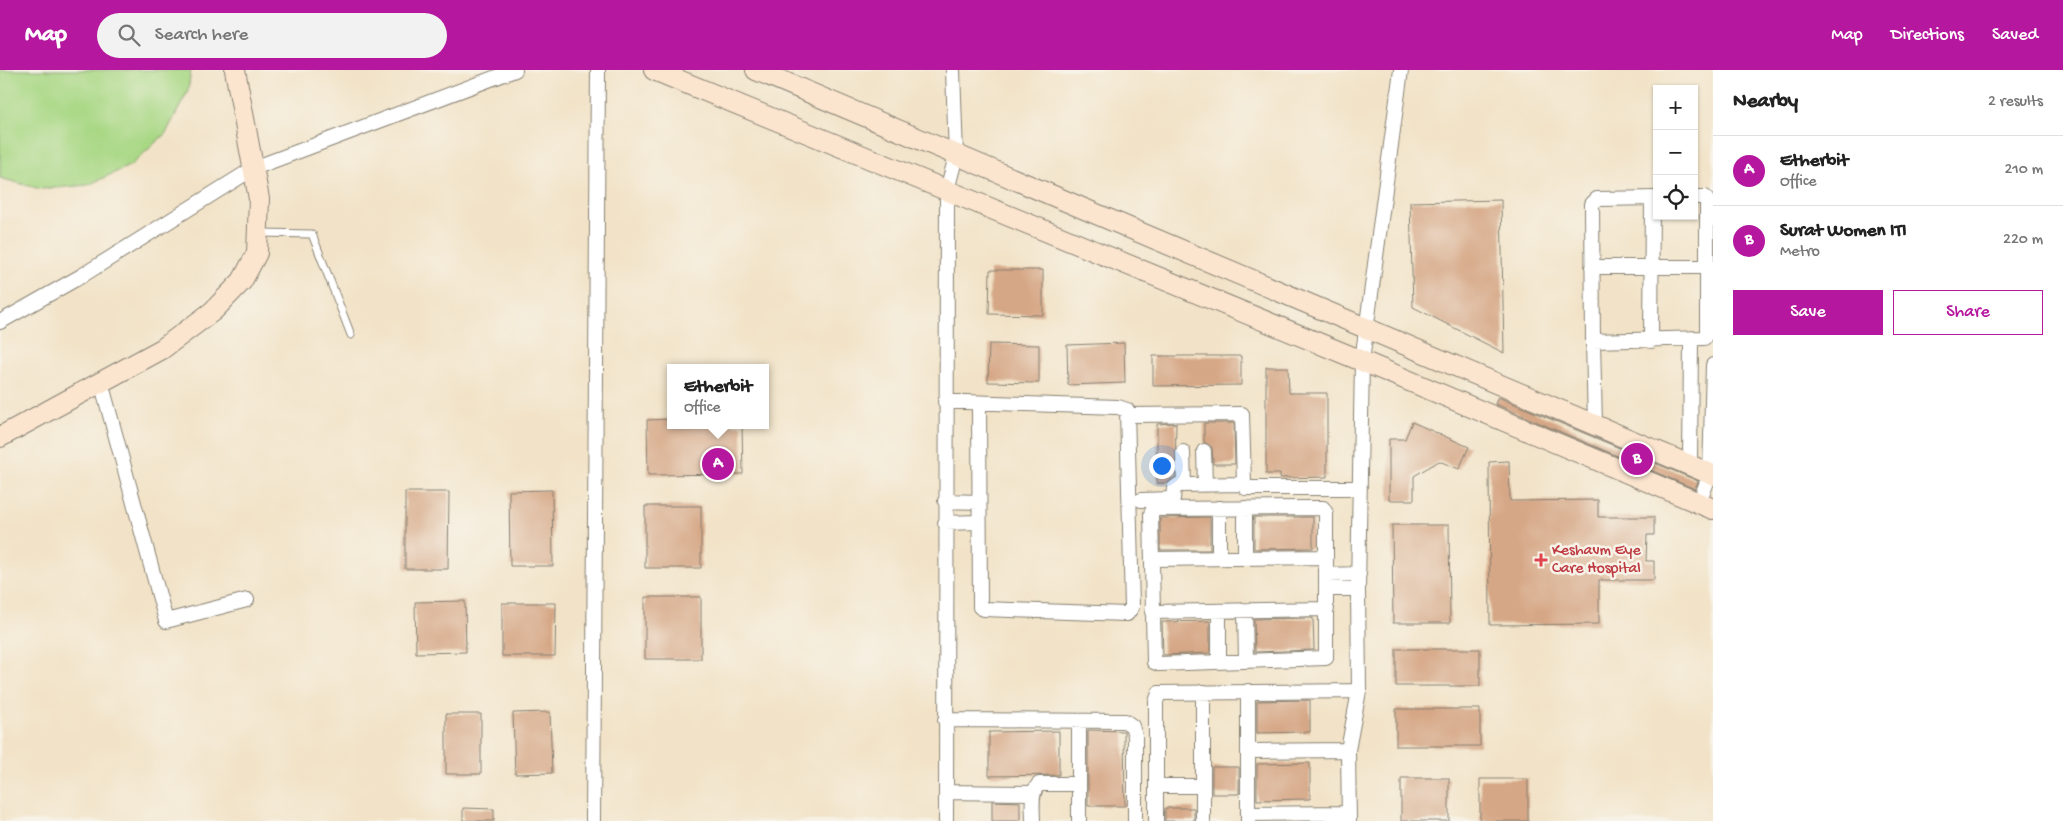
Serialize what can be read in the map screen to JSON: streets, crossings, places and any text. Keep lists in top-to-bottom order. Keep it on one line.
{"places":{"health":["Keshavm Eye Care Hospital"]},"page":{"header":"Map","search":"Search here","nav":["Map","Directions","Saved"],"heading":["Nearby","2 results"],"map_buttons":["+","−"],"list":[{"mark":"A","name":"Etherbit","note":"Office","value":"210 m"},{"mark":"B","name":"Surat Women ITI","note":"Metro","value":"220 m"}],"buttons":["Save","Share"],"popup":["Etherbit","Office"],"pins":["B","A"]}}
